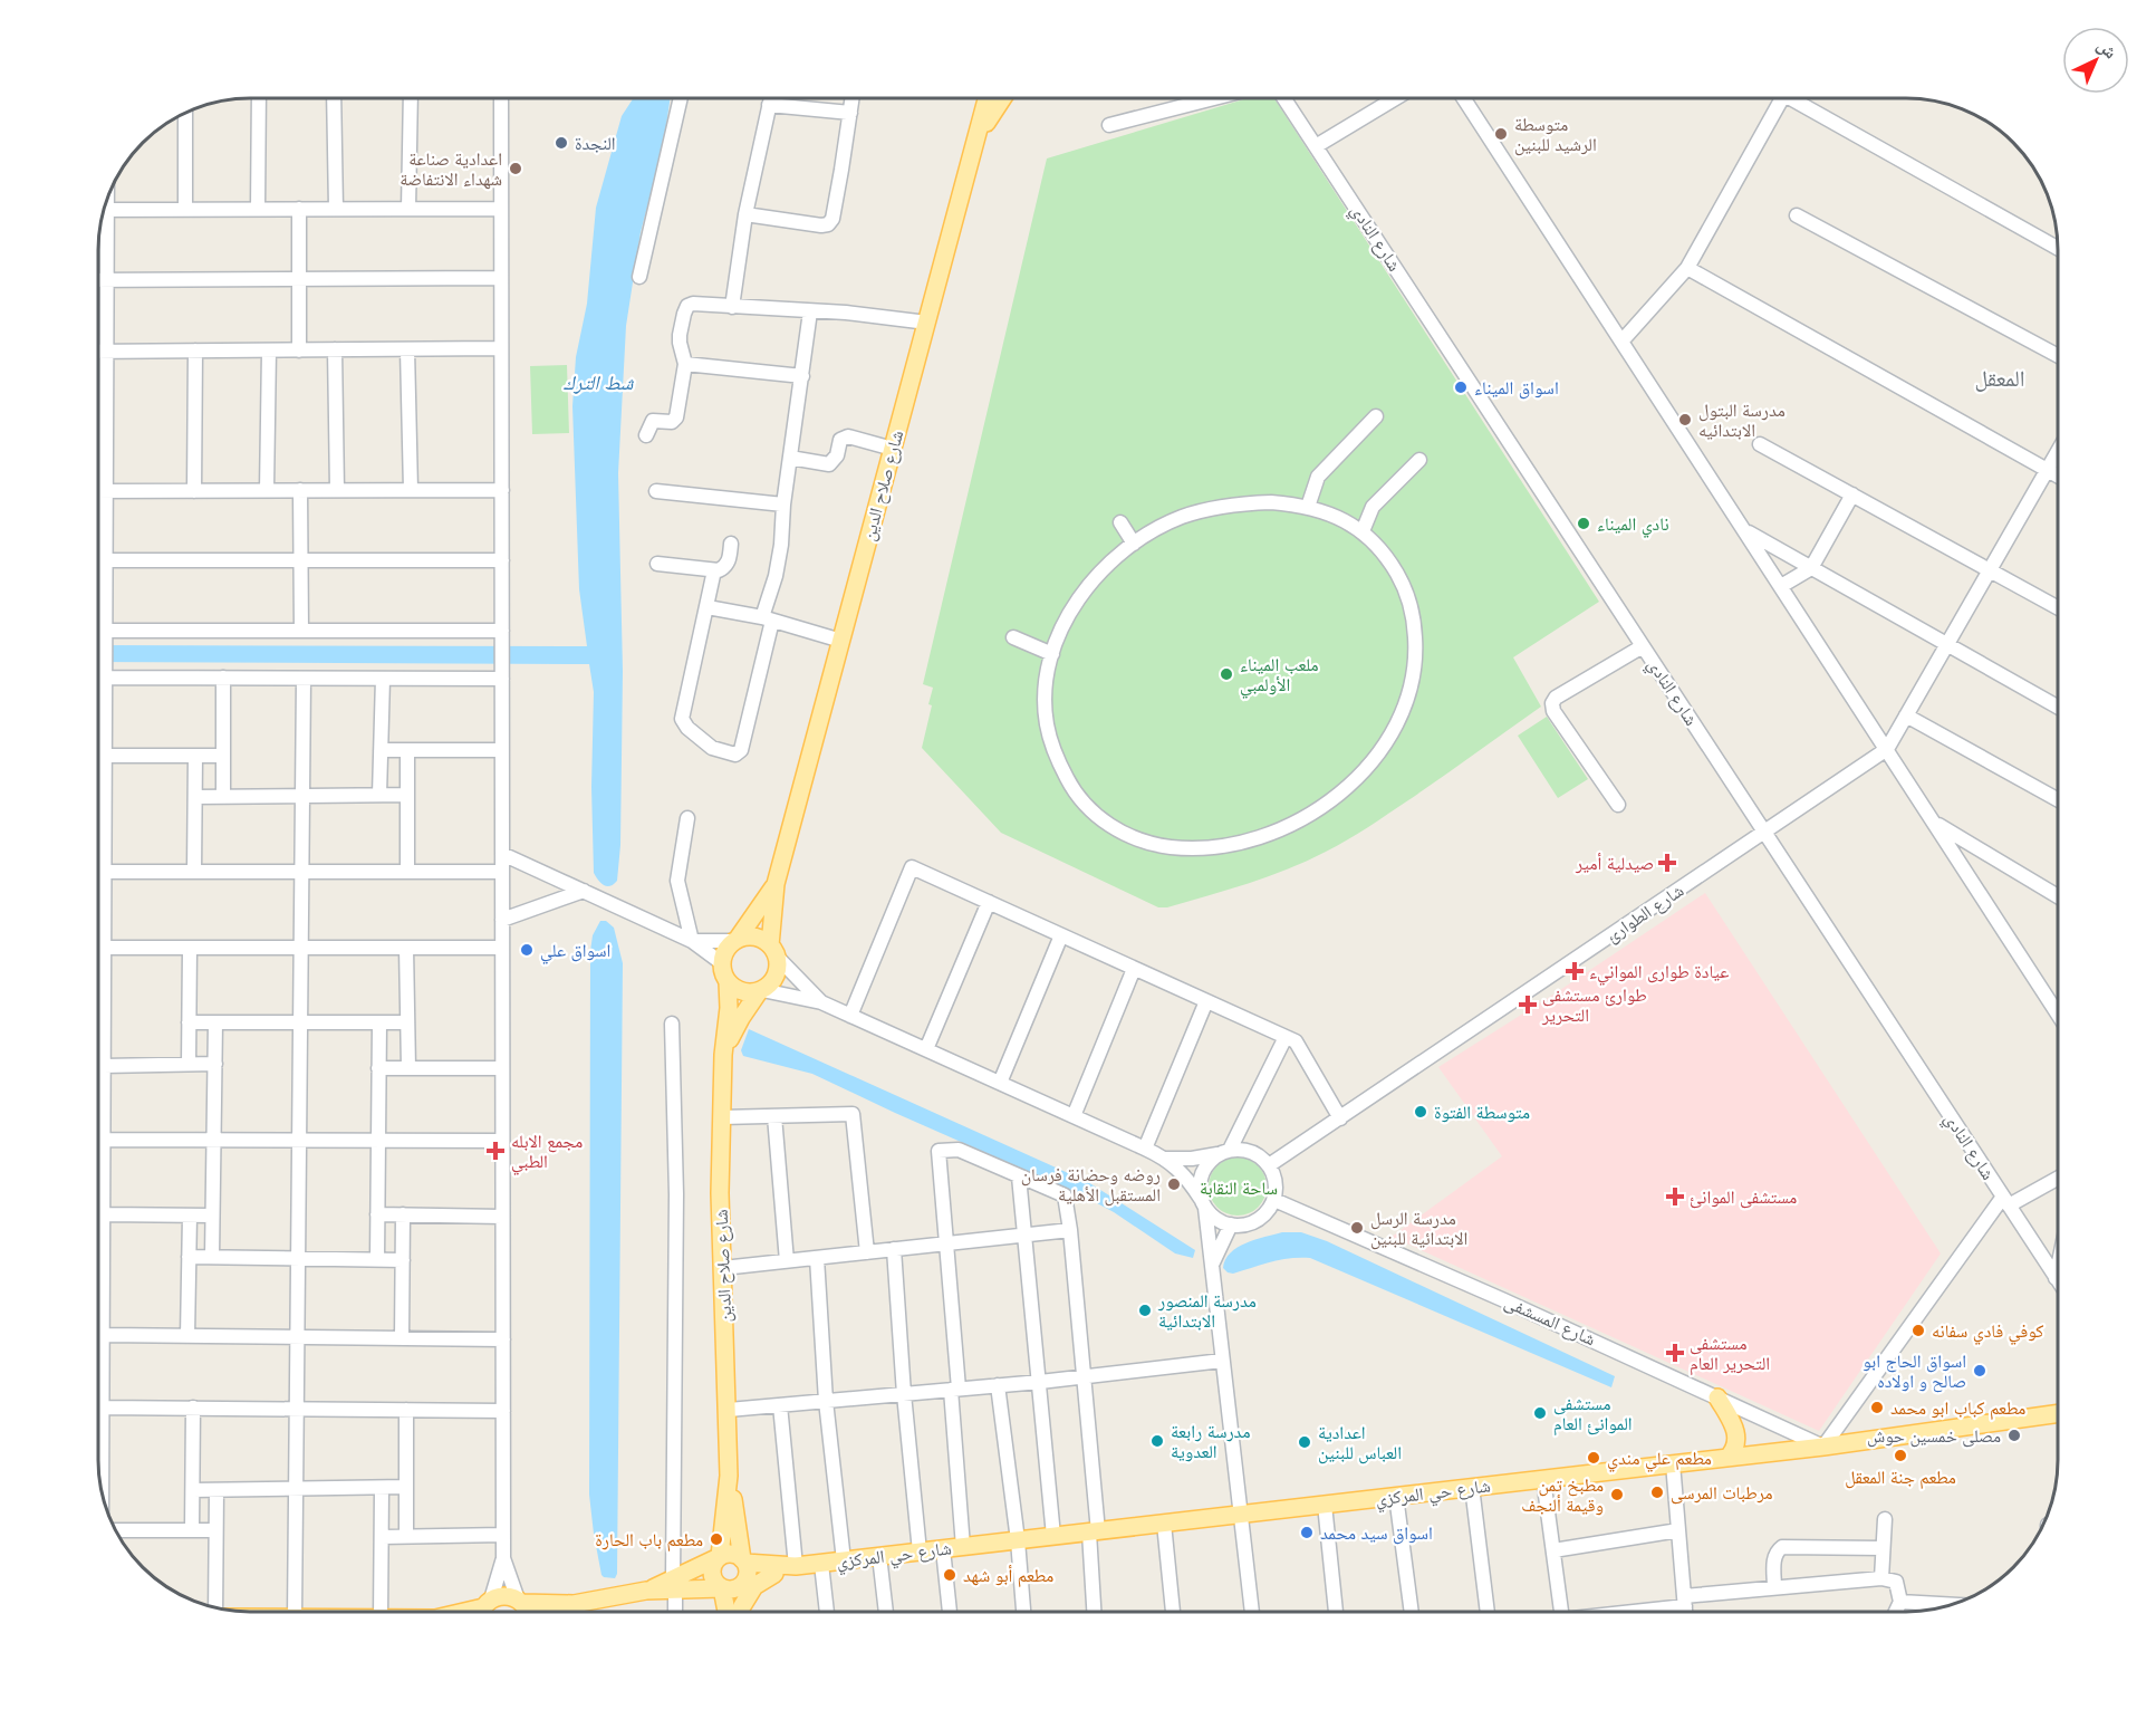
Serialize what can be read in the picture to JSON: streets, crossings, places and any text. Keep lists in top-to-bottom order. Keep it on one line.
{"streets":{"main road":["شارع صلاح الدين","شارع حي المركزي"],"street":["شارع النادي","شارع الطوارئ","شارع المسشفى"]},"crossings":[["شارع النادي","شارع الطوارئ"],["شارع صلاح الدين","شارع حي المركزي"],["شارع الطوارئ","شارع المسشفى"],["شارع المسشفى","شارع حي المركزي"]],"districts":["المعقل"],"water":["شط الترك"],"parks":["ساحة النقابة"],"places":{"other":["متوسطة الرشيد للبنين","النجدة","اعدادية صناعة شهداء الانتفاضة","اسواق الميناء","مدرسة البتول الابتدائيه","نادي الميناء","ملعب الميناء الأولمبي","اسواق علي","متوسطة الفتوة","روضه وحضانة فرسان المستقبل الأهلية","مدرسة الرسل الابتدائية للبنين","مدرسة المنصور الابتدائية","كوفي فادي سفانه","اسواق الحاج ابو صالح و اوﻻده","مطعم كباب ابو محمد","مستشفى الموانئ العام","مصلى خمسين حوش","مدرسة رابعة العدوية","اعدادية العباس للبنين","مطعم جنة المعقل","مطعم علي مندي","مرطبات المرسى","مطبخ تمن وقيمة ألنجف","اسواق سيد محمد","مطعم باب الحارة","مطعم أبو شهد"],"health":["صيدلية أمير","عيادة طوارى الموانيء","طوارئ مستشفى التحرير","مجمع الابله الطبي","مستشفى الموانئ","مستشفى التحرير العام"]},"north":"top right"}
